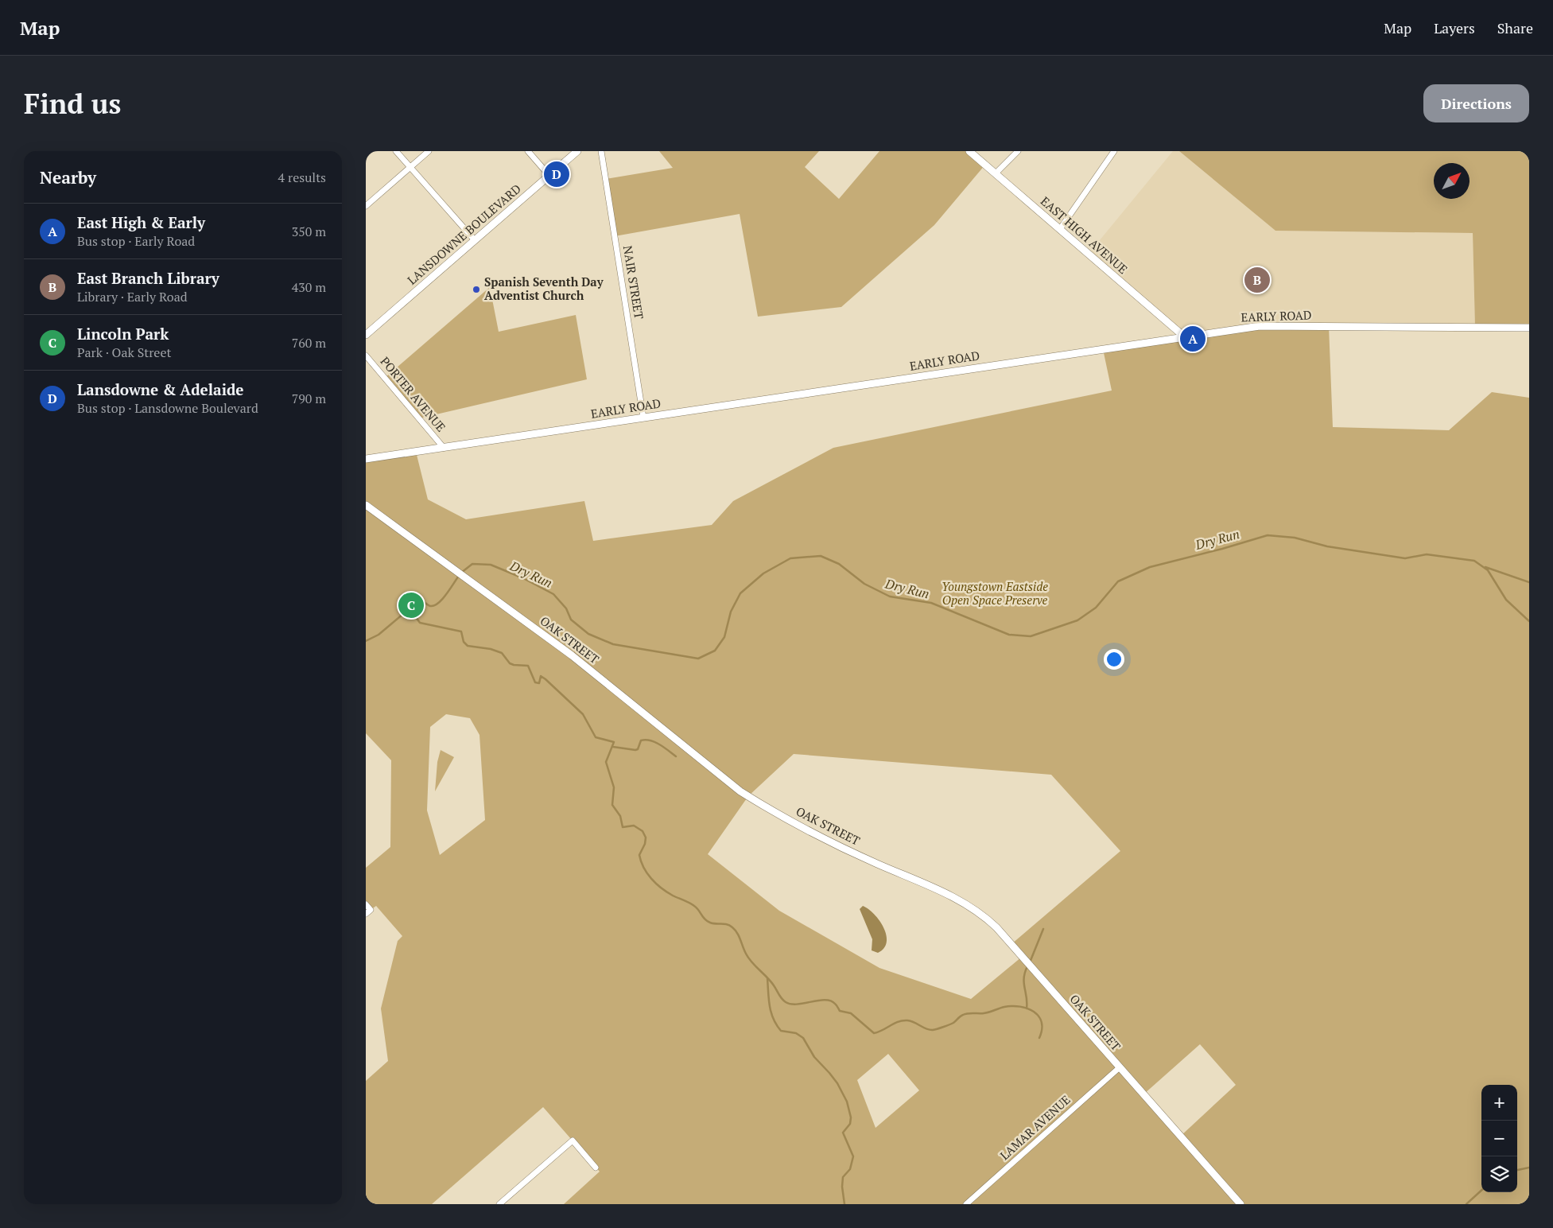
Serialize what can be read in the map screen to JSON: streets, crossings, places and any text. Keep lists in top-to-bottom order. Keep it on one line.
{"streets":{"street":["LANSDOWNE BOULEVARD","EAST HIGH AVENUE","NAIR STREET","EARLY ROAD","PORTER AVENUE","OAK STREET","LAMAR AVENUE"]},"crossings":[["EAST HIGH AVENUE","EARLY ROAD"],["NAIR STREET","EARLY ROAD"],["EARLY ROAD","PORTER AVENUE"],["OAK STREET","LAMAR AVENUE"]],"water":["Dry Run"],"parks":["Youngstown Eastside Open Space Preserve"],"places":["Spanish Seventh Day Adventist Church"],"north":"top right","page":{"header":"Map","nav":["Map","Layers","Share"],"buttons":"Directions","title":"Find us","heading":["Nearby","4 results"],"pins":["D","B","A","C"],"list":[{"mark":"A","name":"East High & Early","note":"Bus stop · Early Road","value":"350 m"},{"mark":"B","name":"East Branch Library","note":"Library · Early Road","value":"430 m"},{"mark":"C","name":"Lincoln Park","note":"Park · Oak Street","value":"760 m"},{"mark":"D","name":"Lansdowne & Adelaide","note":"Bus stop · Lansdowne Boulevard","value":"790 m"}],"map_buttons":["+","−"]}}
